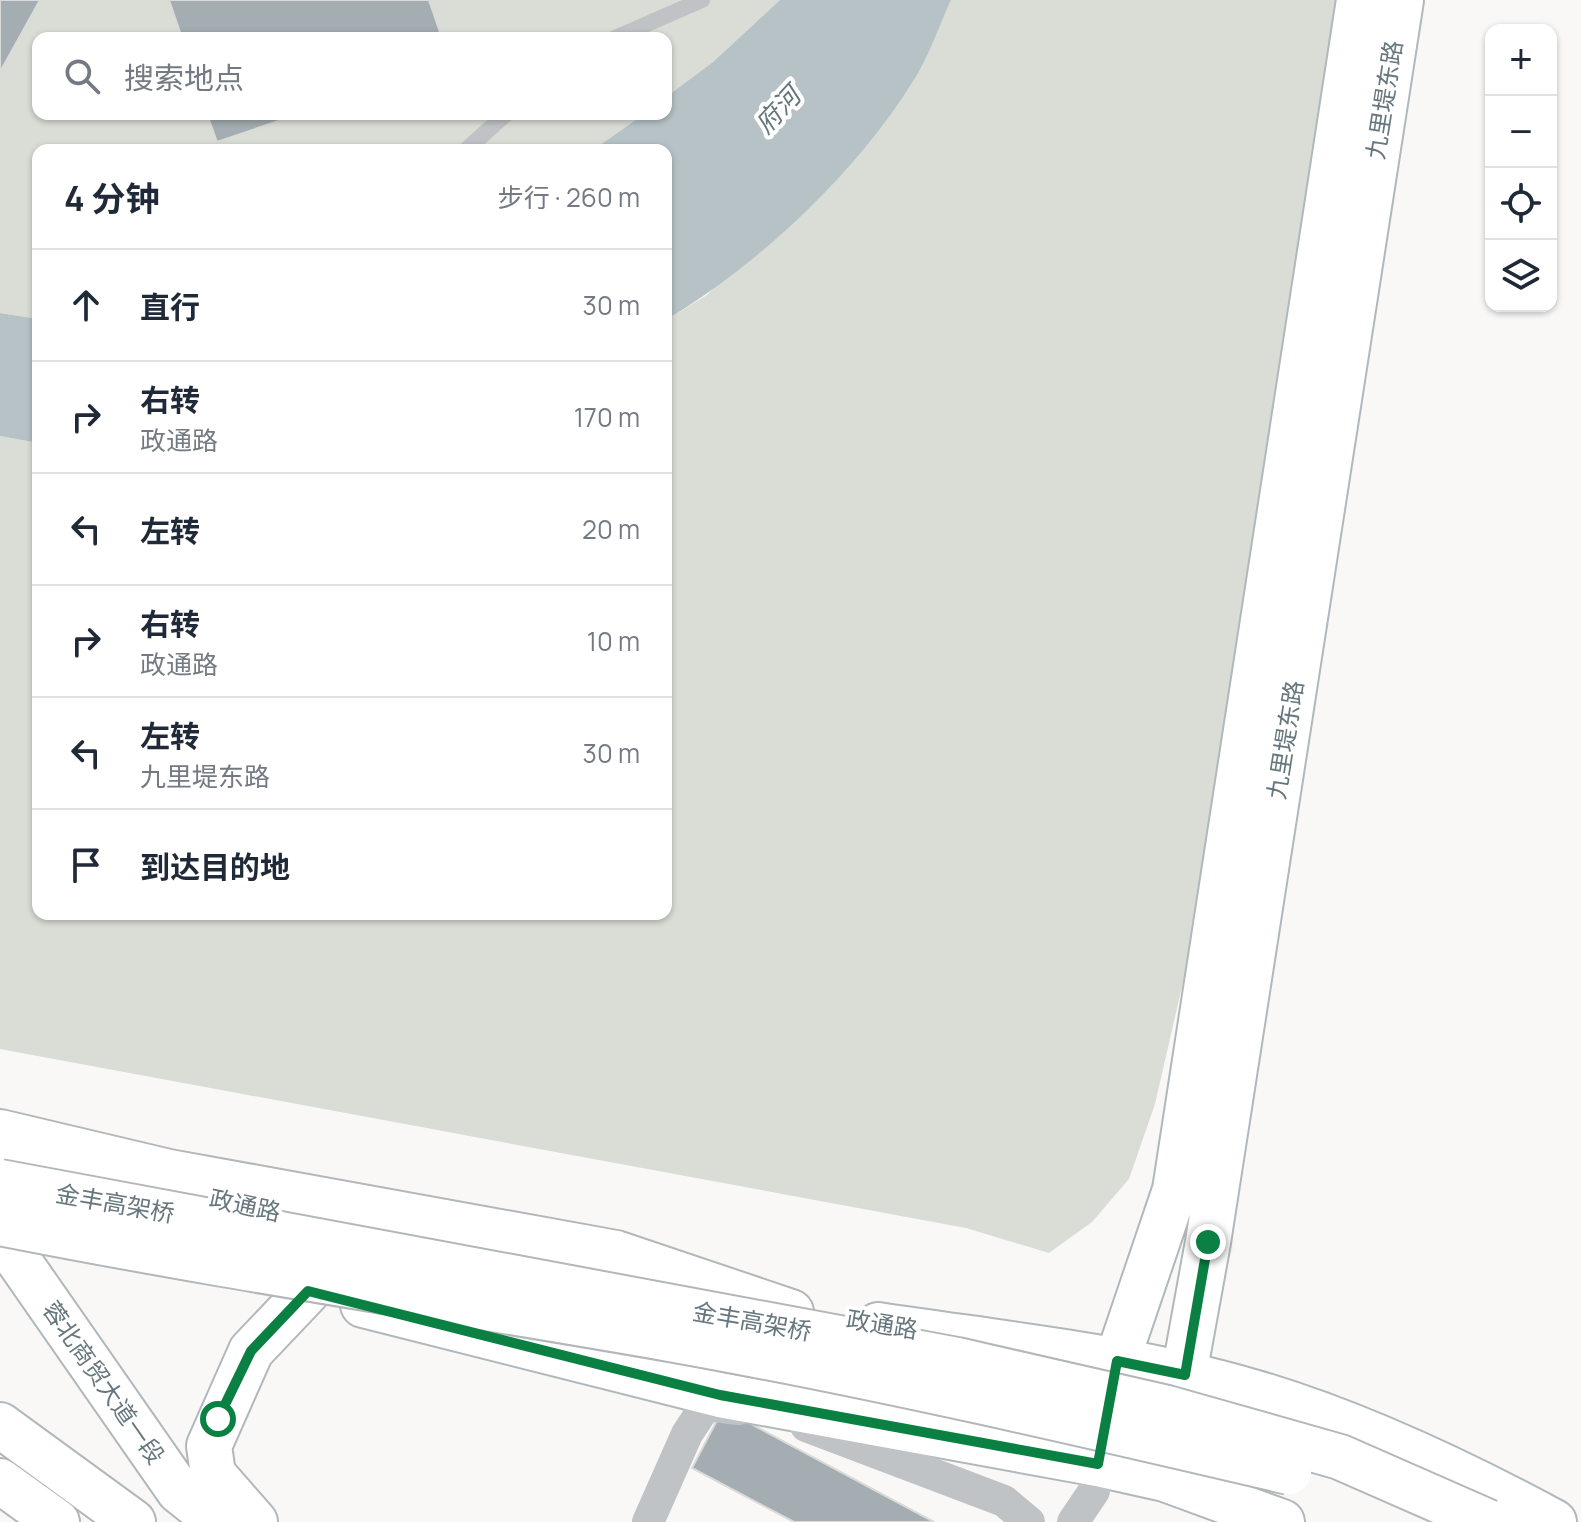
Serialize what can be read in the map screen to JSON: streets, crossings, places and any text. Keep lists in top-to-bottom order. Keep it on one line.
{"streets":{"main road":["九里堤东路","金丰高架桥","政通路","蓉北商贸大道一段"]},"crossings":[["九里堤东路","政通路"]],"water":["府河"],"page":{"map_buttons":["+","−"],"search":"搜索地点","heading":["4 分钟","步行 · 260 m"],"list":[["直行","30 m"],["右转","政通路","170 m"],["左转","20 m"],["右转","政通路","10 m"],["左转","九里堤东路","30 m"],"到达目的地"]}}
